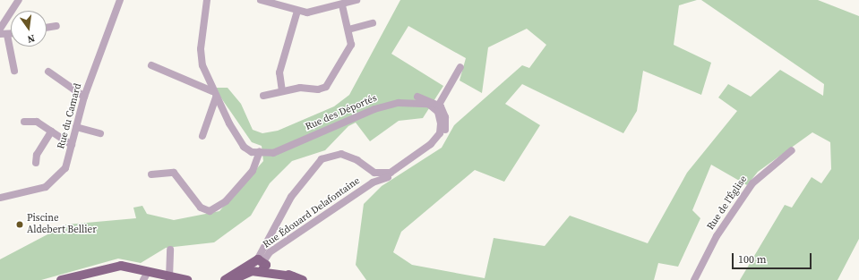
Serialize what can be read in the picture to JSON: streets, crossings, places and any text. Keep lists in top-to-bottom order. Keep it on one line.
{"streets":{"street":["Rue des Déportés","Rue du Camard","Rue de l'Église","Rue Édouard Delafontaine"]},"places":["Piscine Aldebert Bellier"],"scale_bar":"100 m","north":"bottom"}
